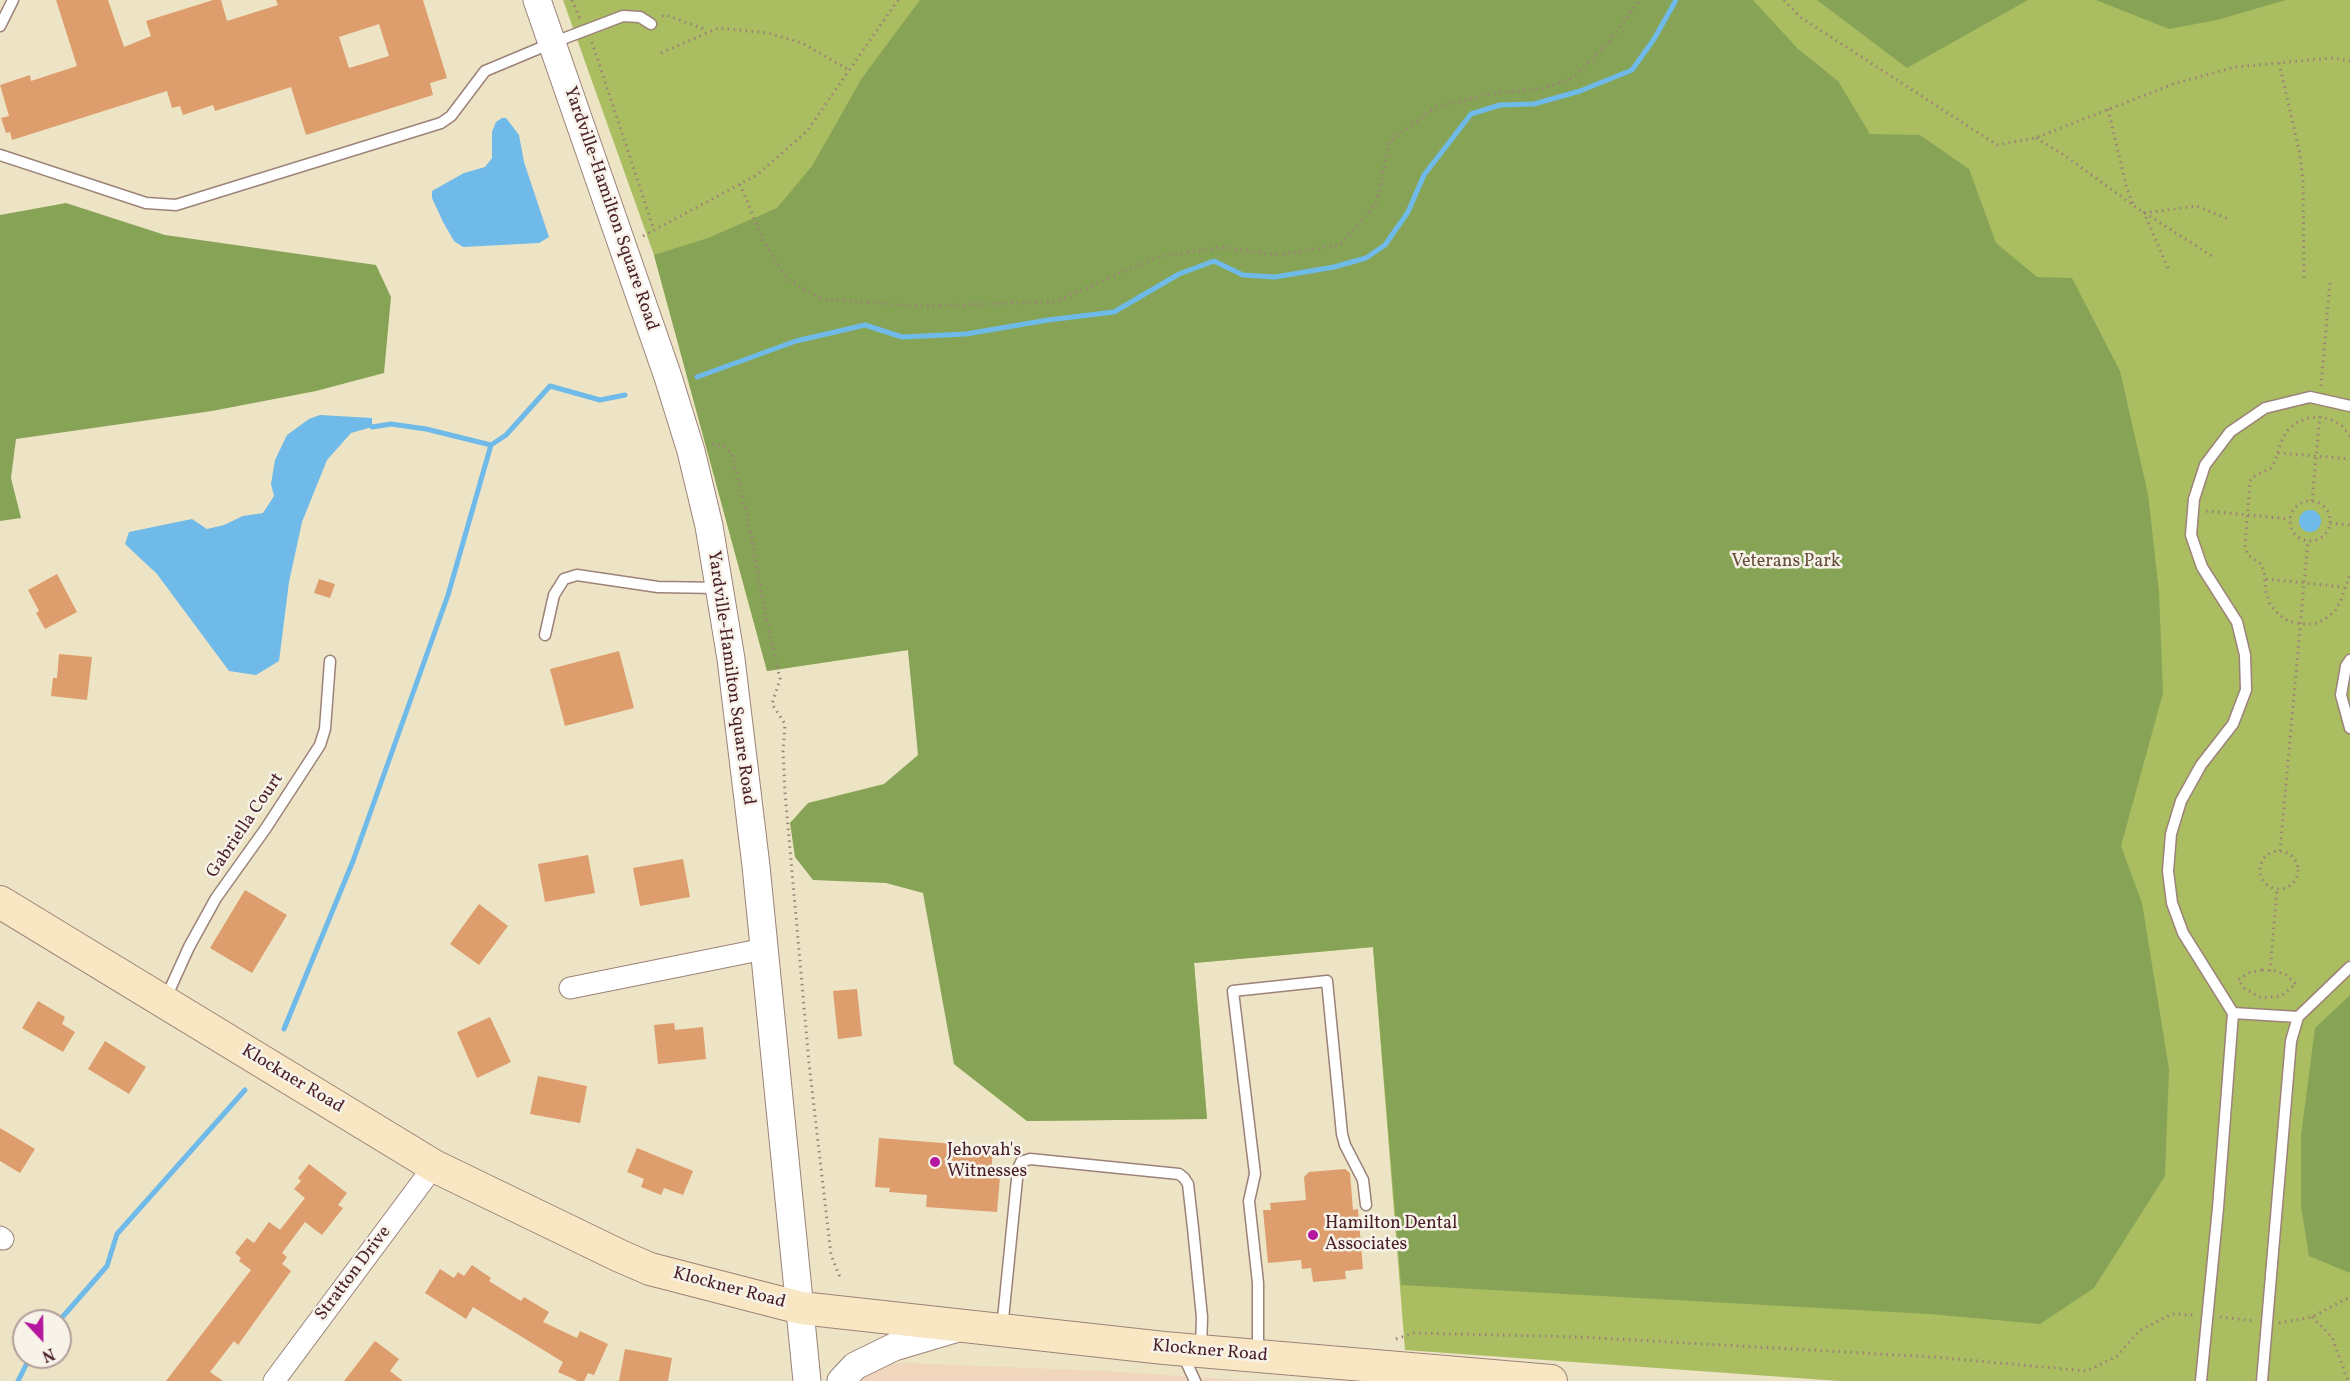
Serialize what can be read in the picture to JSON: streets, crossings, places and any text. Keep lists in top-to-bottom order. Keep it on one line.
{"streets":{"main road":["Klockner Road"],"street":["Yardville-Hamilton Square Road","Stratton Drive"],"lane":["Gabriella Court"]},"crossings":[["Yardville-Hamilton Square Road","Klockner Road"],["Gabriella Court","Klockner Road"],["Klockner Road","Stratton Drive"]],"parks":["Veterans Park"],"places":["Jehovah's Witnesses","Hamilton Dental Associates"],"north":"bottom"}
